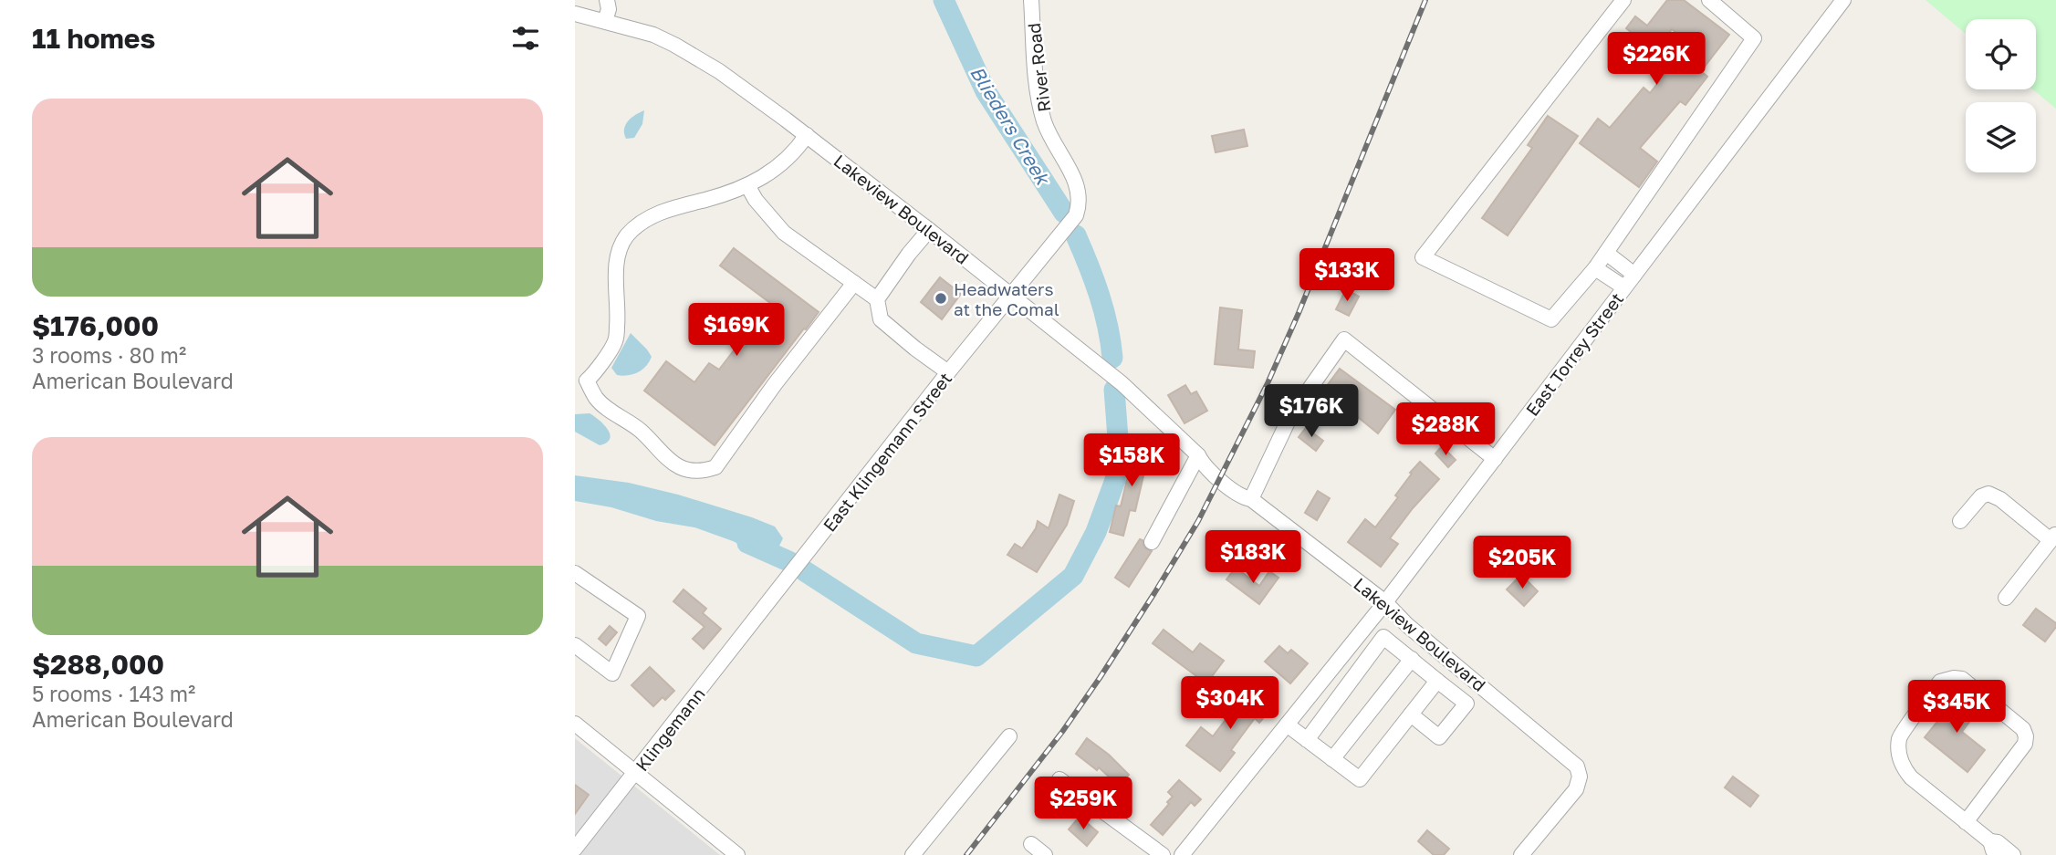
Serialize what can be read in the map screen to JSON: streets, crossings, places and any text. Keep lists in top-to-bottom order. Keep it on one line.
{"streets":{"street":["River Road","Lakeview Boulevard","East Torrey Street","East Klingemann Street","Klingemann"]},"crossings":[["River Road","Lakeview Boulevard"],["River Road","East Klingemann Street"],["Lakeview Boulevard","East Torrey Street"],["Lakeview Boulevard","East Klingemann Street"],["East Klingemann Street","Klingemann"]],"water":["Blieders Creek"],"places":["Headwaters at the Comal"],"page":{"heading":"11 homes","price":["$226K","$133K","$169K","$176K","$288K","$158K","$183K","$205K","$304K","$345K","$259K"],"list":[{"name":"$176,000","note":"3 rooms · 80 m² · American Boulevard"},{"name":"$288,000","note":"5 rooms · 143 m² · American Boulevard"}]}}
